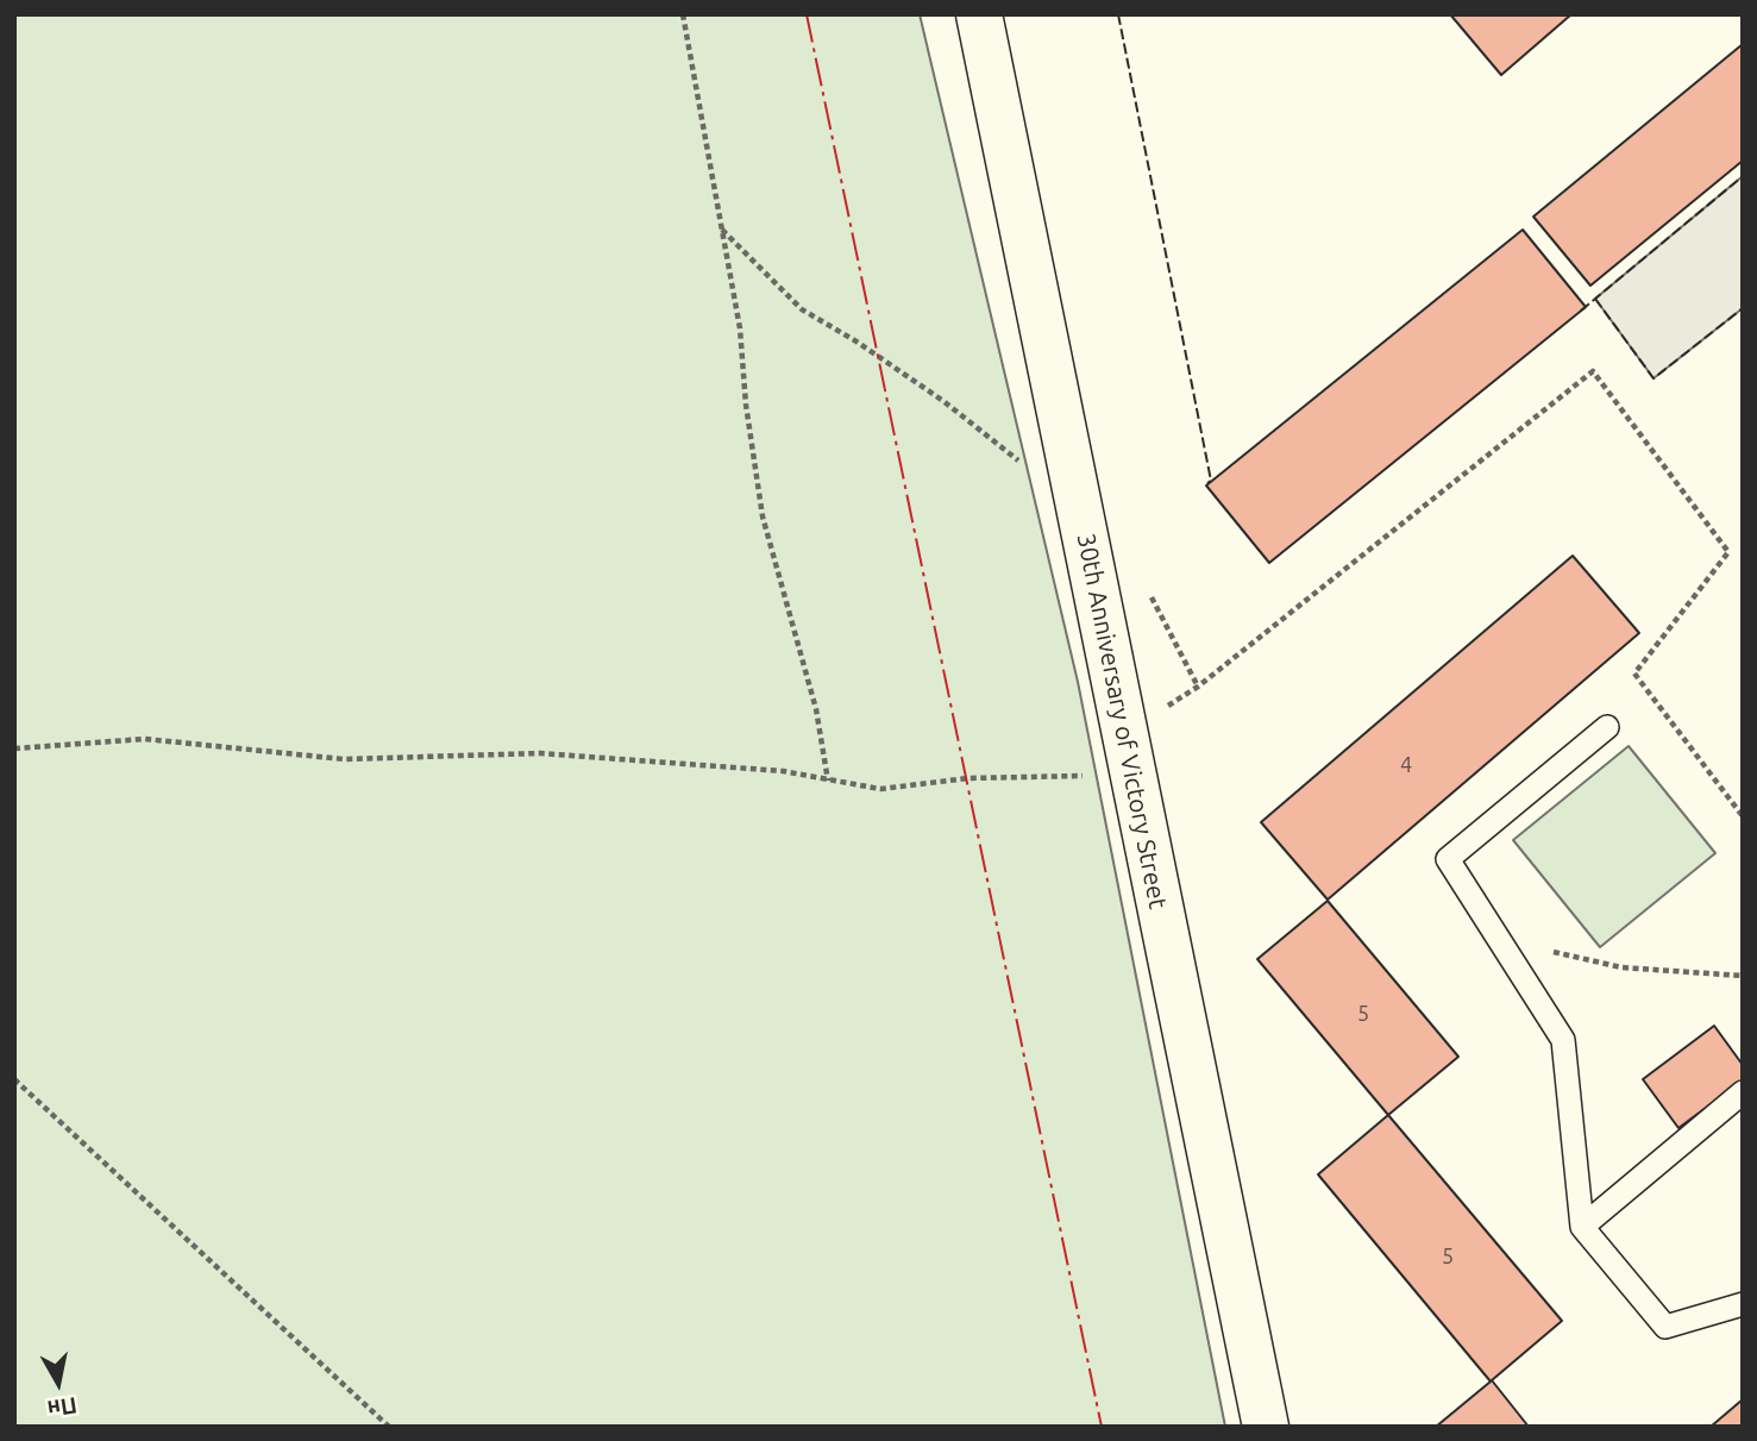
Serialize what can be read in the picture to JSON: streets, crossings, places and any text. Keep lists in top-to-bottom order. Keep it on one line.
{"streets":{"street":["30th Anniversary of Victory Street"]},"house_numbers":["4","5","5"],"north":"bottom"}
